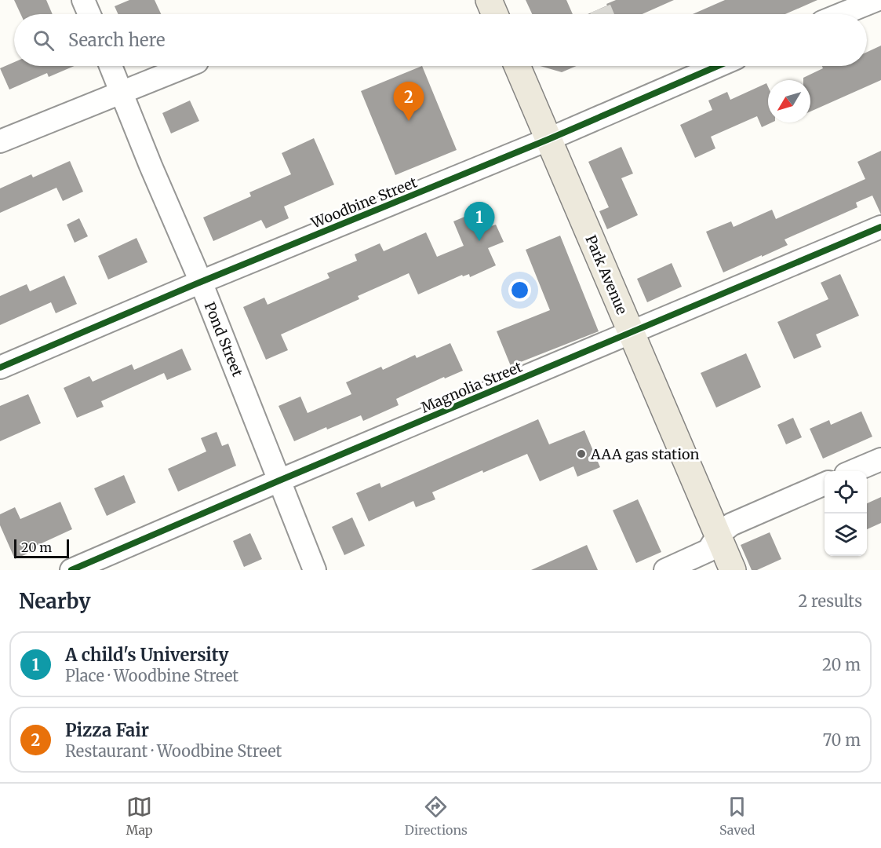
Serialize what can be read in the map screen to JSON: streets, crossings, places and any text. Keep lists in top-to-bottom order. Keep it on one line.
{"streets":{"main road":["Park Avenue"],"street":["Woodbine Street","Pond Street","Magnolia Street"]},"crossings":[["Woodbine Street","Park Avenue"],["Woodbine Street","Pond Street"],["Park Avenue","Magnolia Street"],["Pond Street","Magnolia Street"]],"places":["AAA gas station"],"scale_bar":"20 m","north":"bottom left","page":{"search":"Search here","pins":["2","1"],"scale":"20 m","heading":["Nearby","2 results"],"list":[{"mark":"1","name":"A child's University","note":"Place · Woodbine Street","value":"20 m"},{"mark":"2","name":"Pizza Fair","note":"Restaurant · Woodbine Street","value":"70 m"}],"nav":["Map","Directions","Saved"]}}
